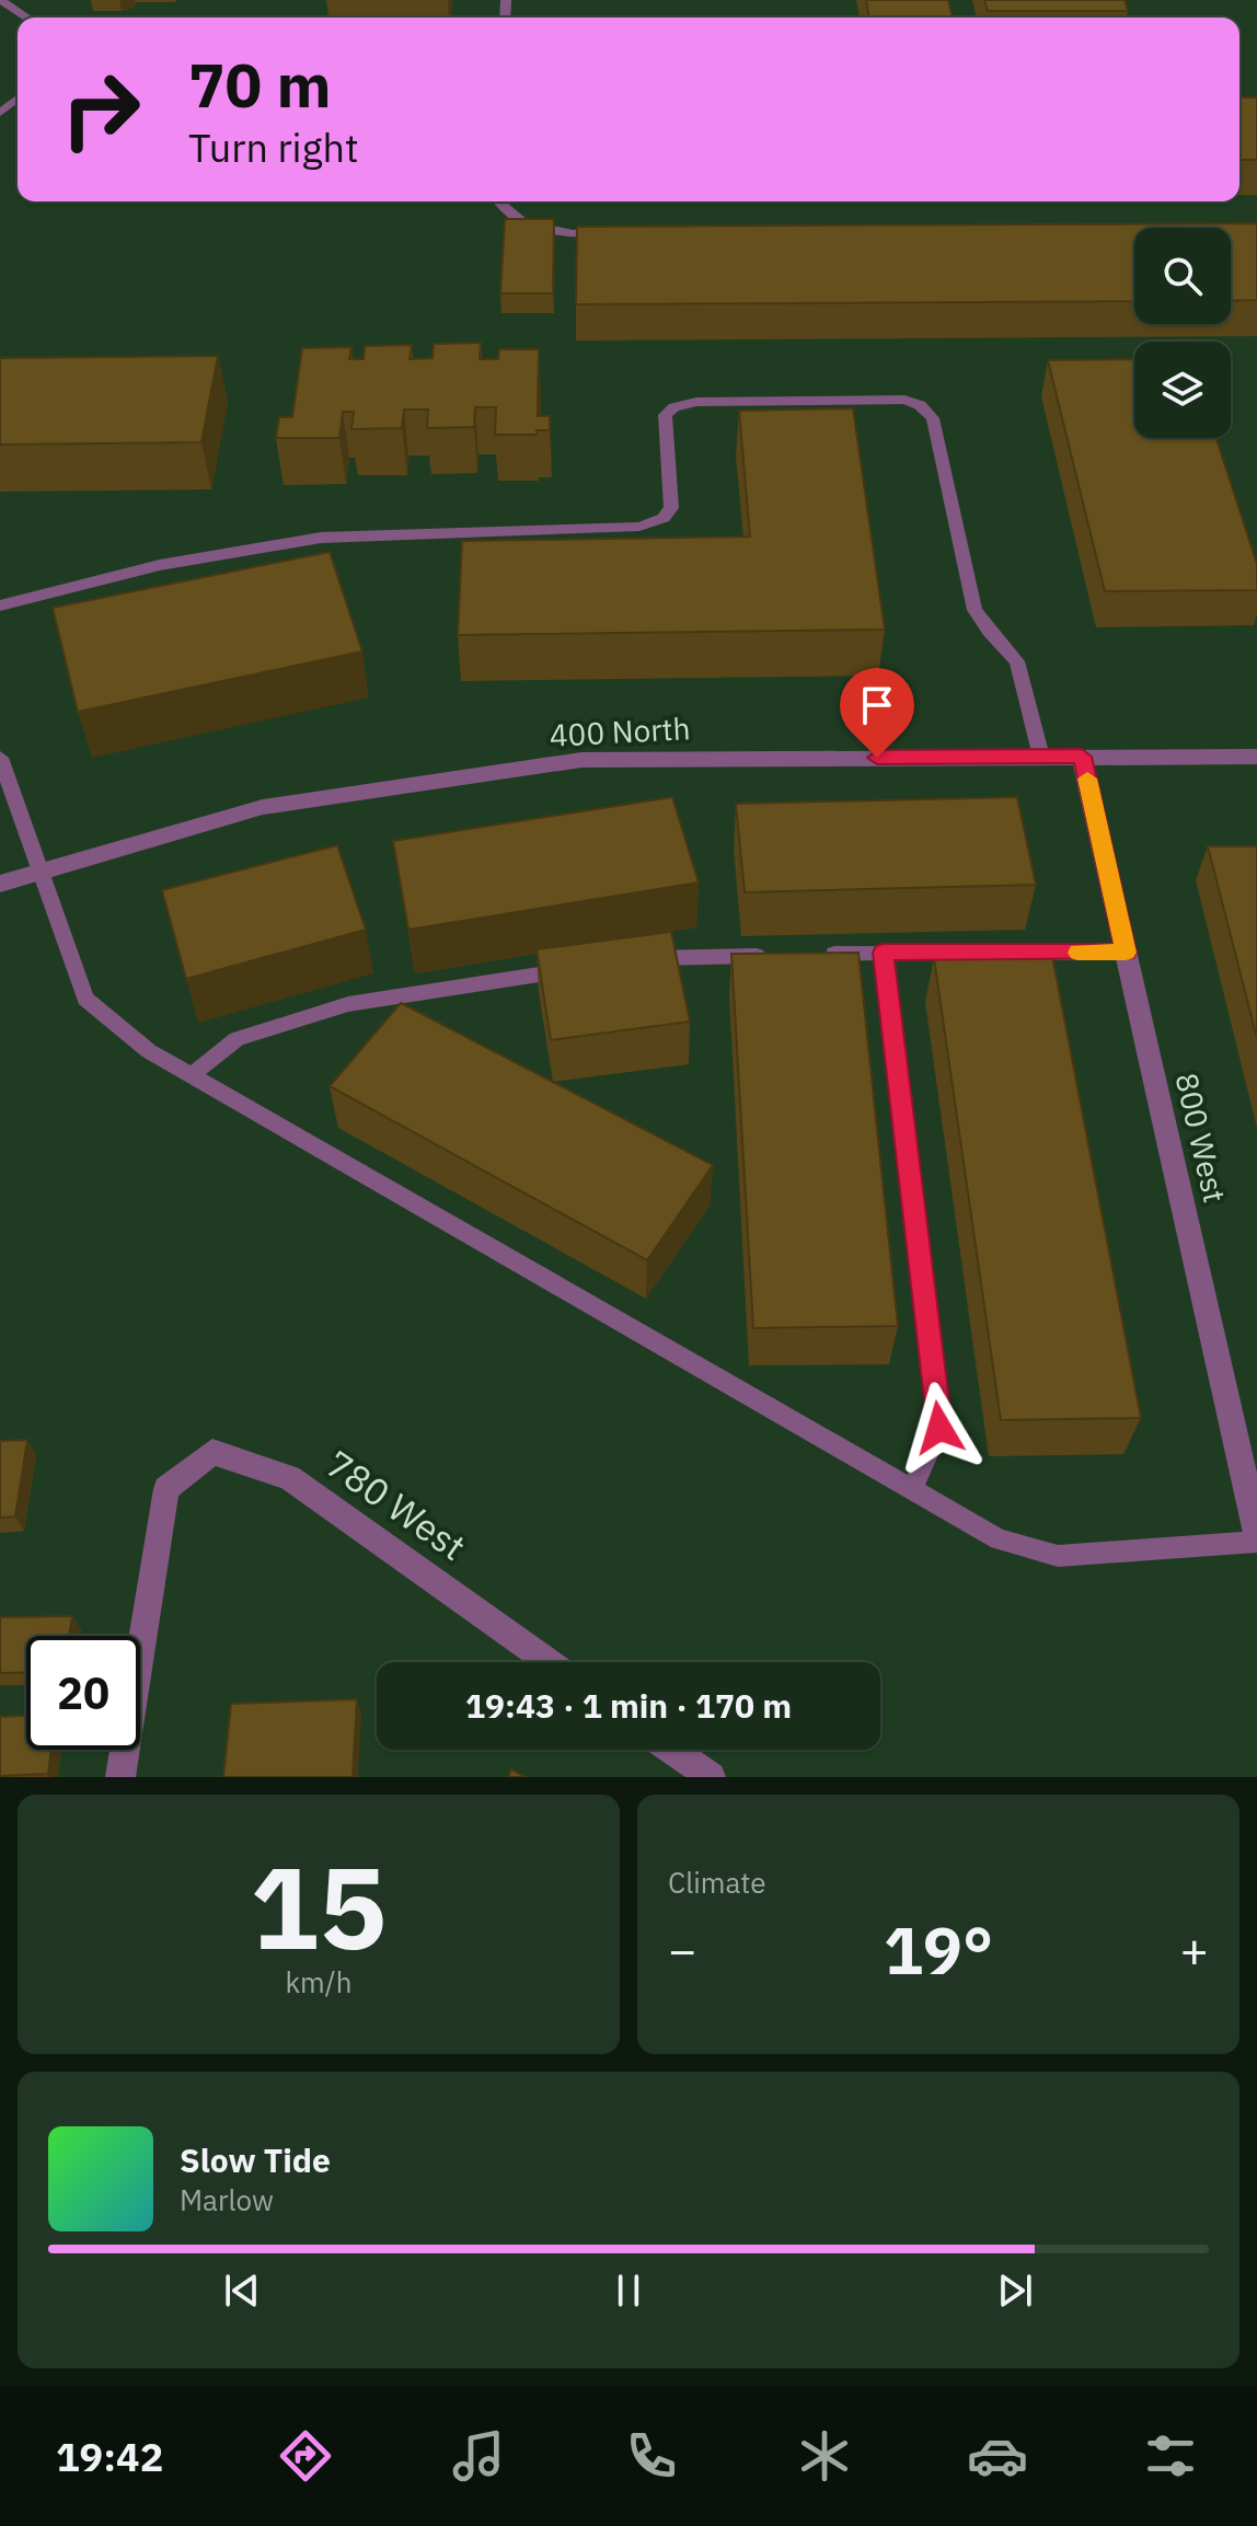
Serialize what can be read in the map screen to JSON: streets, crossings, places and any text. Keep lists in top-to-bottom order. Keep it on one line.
{"streets":{"street":["400 North","800 West","780 West"]},"crossings":[["400 North","800 West"]],"page":{"turn":["70 m","Turn right"],"limit":"20","trip":"19:43 · 1 min · 170 m","tile":[["15","km/h"],"Climate"],"heat":["−","19°","+"],"song":["Slow Tide","Marlow"],"tabs":"19:42"}}
